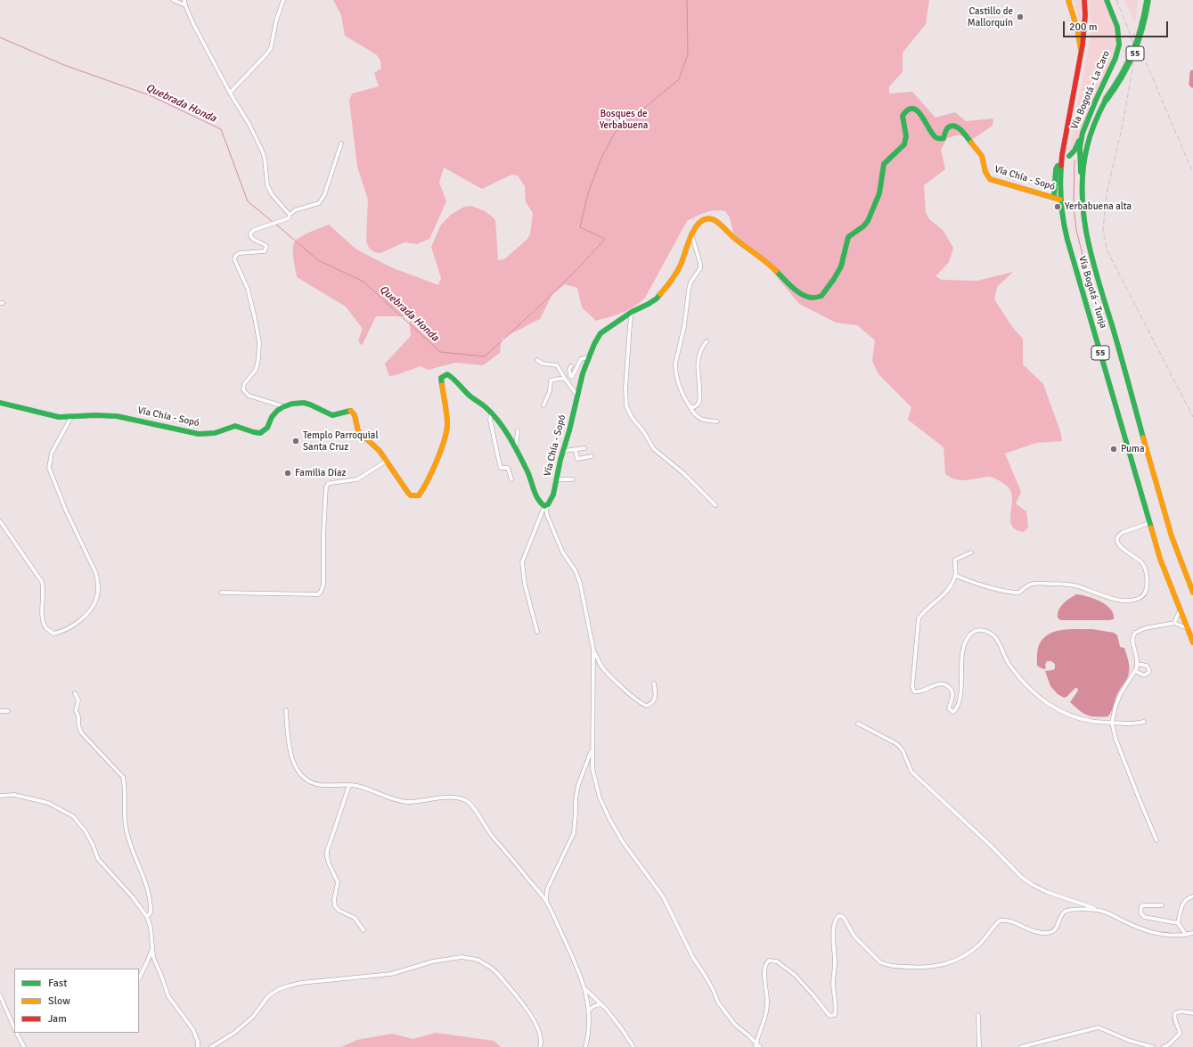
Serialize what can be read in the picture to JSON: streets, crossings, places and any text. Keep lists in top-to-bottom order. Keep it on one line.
{"streets":{"main road":["55","Vía Bogotá - La Caro","Vía Chía - Sopó","Vía Bogotá - Tunja"]},"crossings":[["55","Vía Bogotá - Tunja"],["Vía Bogotá - La Caro","Vía Bogotá - Tunja"],["Vía Chía - Sopó","Vía Bogotá - Tunja"]],"water":["Quebrada Honda"],"parks":["Bosques de Yerbabuena"],"places":["Castillo de Mallorquín","Yerbabuena alta","Templo Parroquial Santa Cruz","Puma","Familia Díaz"],"legend":["Fast","Slow","Jam"],"scale_bar":"200 m"}
